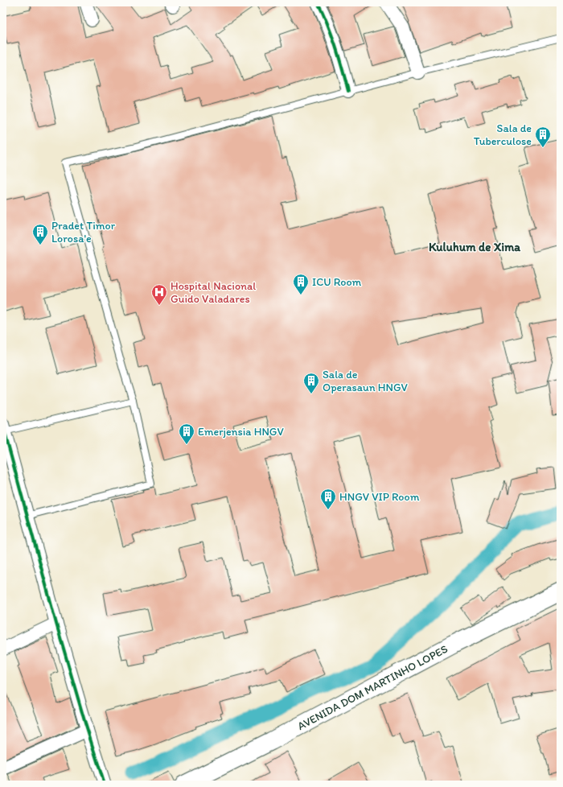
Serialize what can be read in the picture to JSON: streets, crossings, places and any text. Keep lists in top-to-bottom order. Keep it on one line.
{"streets":{"main road":["AVENIDA DOM MARTINHO LOPES"]},"districts":["Kuluhum de Xima"],"places":{"building":["Sala de Tuberculose","Pradet Timor Lorosa'e","ICU Room","Sala de Operasaun HNGV","Emerjensia HNGV","HNGV VIP Room"],"hospital":["Hospital Nacional Guido Valadares"]}}
